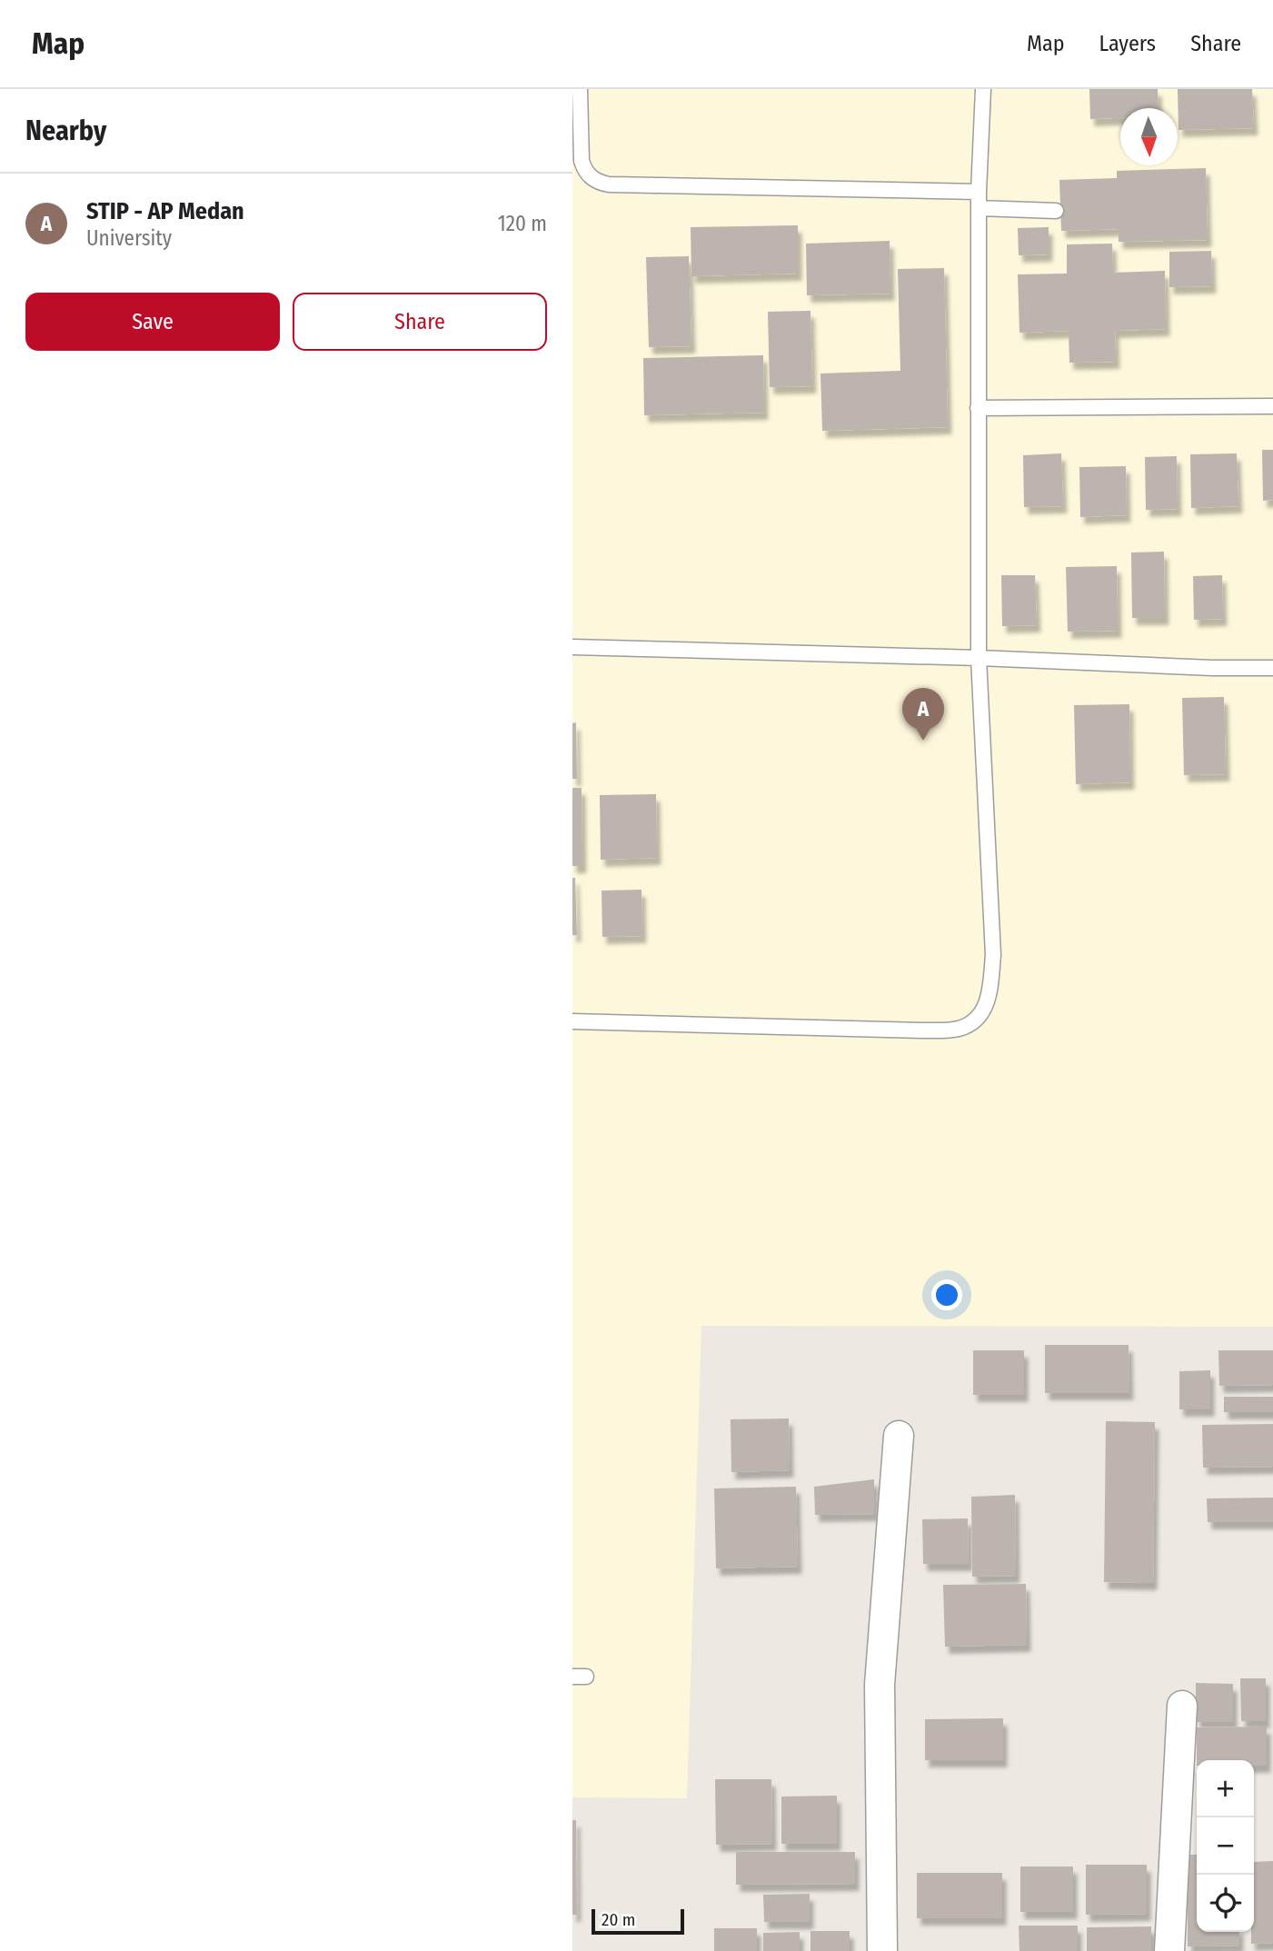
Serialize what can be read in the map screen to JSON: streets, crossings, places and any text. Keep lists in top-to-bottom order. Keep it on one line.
{"scale_bar":"20 m","north":"bottom","page":{"header":"Map","nav":["Map","Layers","Share"],"heading":"Nearby","list":[{"mark":"A","name":"STIP - AP Medan","note":"University","value":"120 m"}],"buttons":["Save","Share"],"pins":"A","map_buttons":["+","−"],"scale":"20 m"}}
